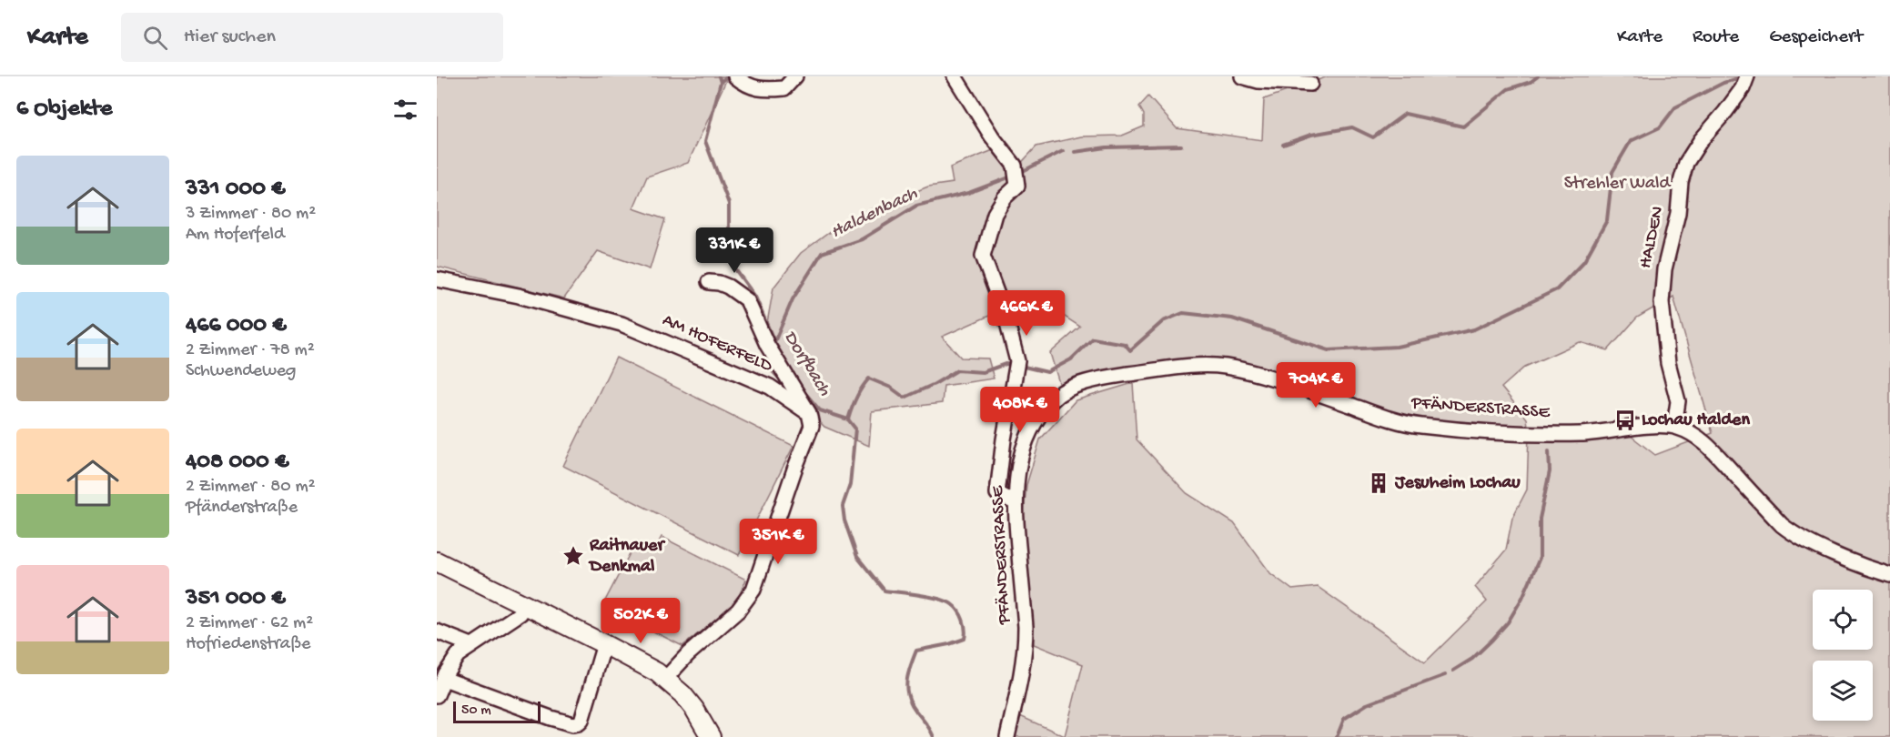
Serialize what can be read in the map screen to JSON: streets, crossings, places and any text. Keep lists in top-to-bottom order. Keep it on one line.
{"streets":{"street":["HALDEN","AM HOFERFELD","PFÄNDERSTRASSE"]},"crossings":[["HALDEN","PFÄNDERSTRASSE"]],"water":["Haldenbach","Dorfbach"],"parks":["Strehler Wald"],"places":{"bus stop":["Lochau Halden"],"building":["Jesuheim Lochau"],"place":["Raitnauer Denkmal"]},"scale_bar":"50 m","page":{"header":"Karte","search":"Hier suchen","nav":["Karte","Route","Gespeichert"],"heading":"6 Objekte","list":[{"name":"331 000 €","note":"3 Zimmer · 80 m² · Am Hoferfeld"},{"name":"466 000 €","note":"2 Zimmer · 78 m² · Schwendeweg"},{"name":"408 000 €","note":"2 Zimmer · 80 m² · Pfänderstraße"},{"name":"351 000 €","note":"2 Zimmer · 62 m² · Hofriedenstraße"}],"price":["331K €","466K €","704K €","408K €","351K €","502K €"],"scale":"50 m"}}
